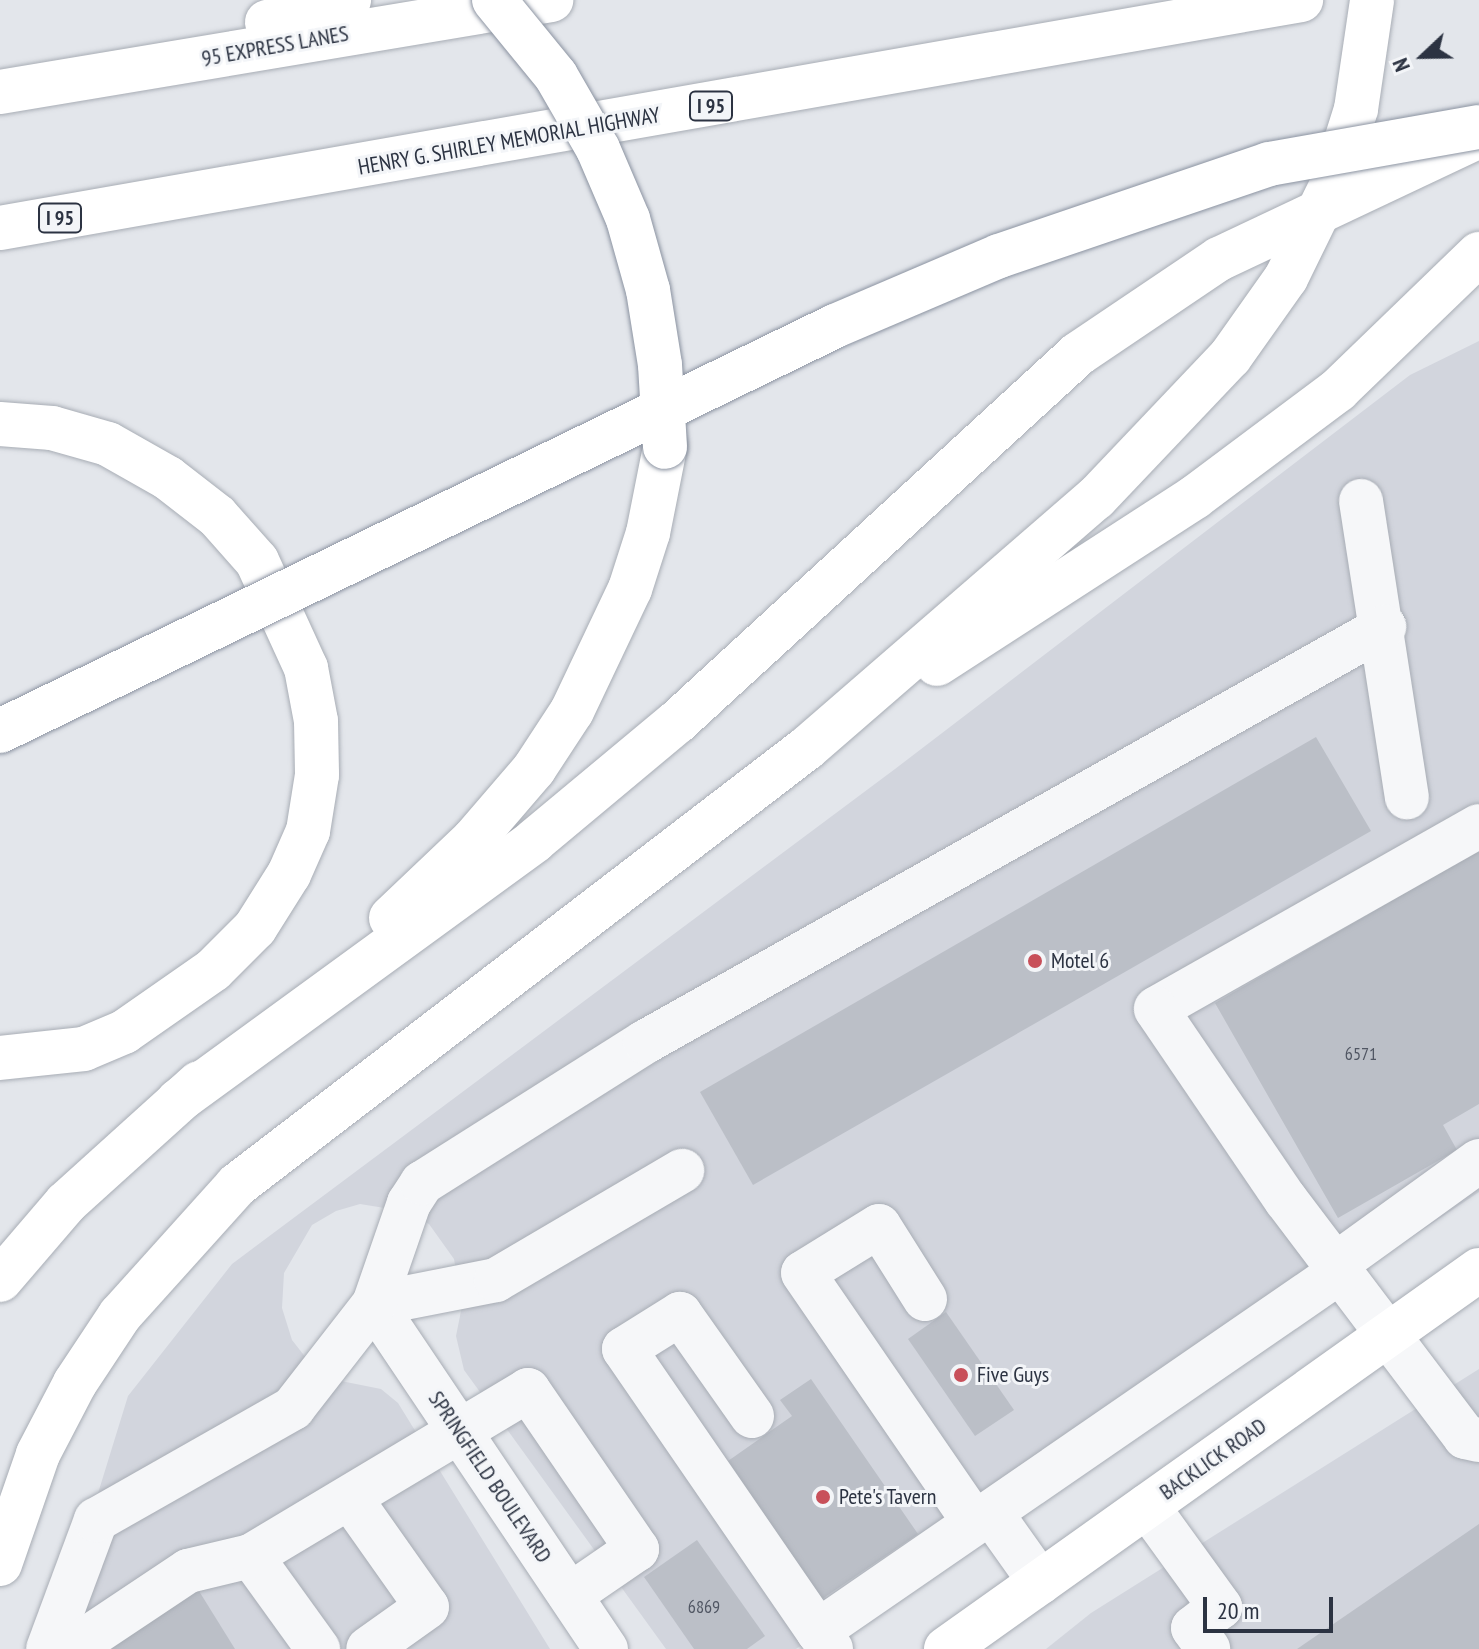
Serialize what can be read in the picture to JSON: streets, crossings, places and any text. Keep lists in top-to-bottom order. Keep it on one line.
{"streets":{"main road":["95 EXPRESS LANES","I 95","HENRY G. SHIRLEY MEMORIAL HIGHWAY","BACKLICK ROAD"],"street":["SPRINGFIELD BOULEVARD"]},"places":["Motel 6","Five Guys","Pete's Tavern"],"house_numbers":["6571","6869"],"scale_bar":"20 m","north":"left"}
